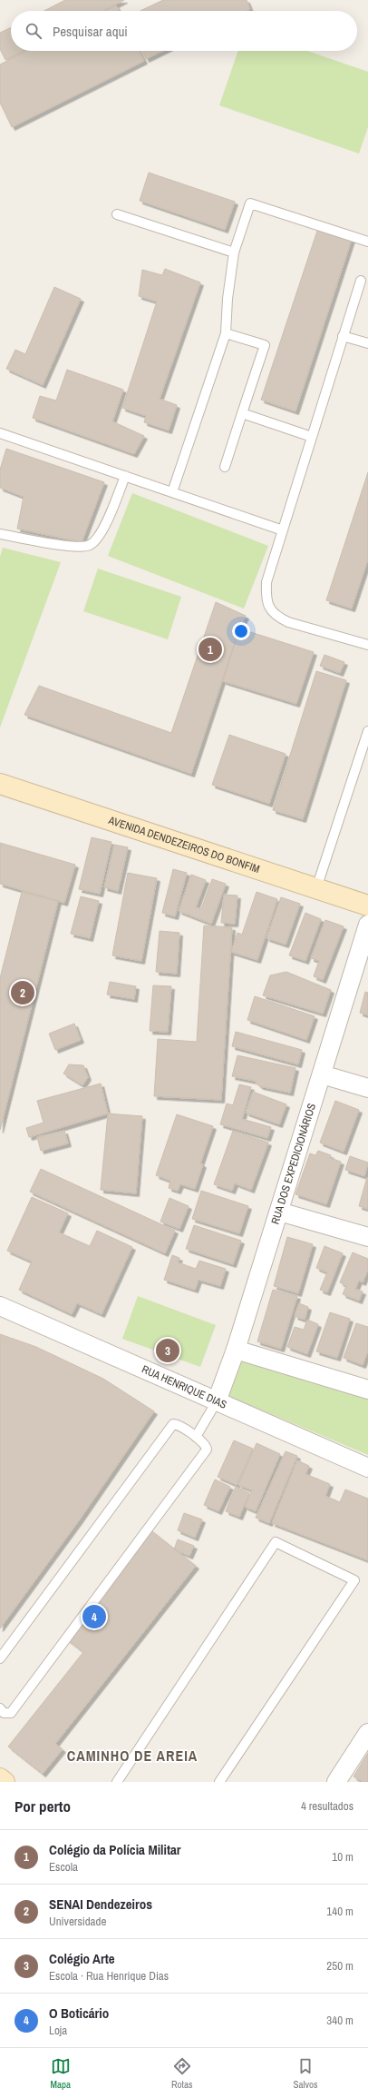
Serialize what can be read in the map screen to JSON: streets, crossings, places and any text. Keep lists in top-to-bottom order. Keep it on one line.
{"streets":{"main road":["AVENIDA DENDEZEIROS DO BONFIM"],"street":["RUA DOS EXPEDICIONÁRIOS","RUA HENRIQUE DIAS"]},"crossings":[["RUA DOS EXPEDICIONÁRIOS","RUA HENRIQUE DIAS"]],"districts":["CAMINHO DE AREIA"],"page":{"search":"Pesquisar aqui","pins":["1","2","3","4"],"heading":["Por perto","4 resultados"],"list":[{"mark":"1","name":"Colégio da Polícia Militar","note":"Escola","value":"10 m"},{"mark":"2","name":"SENAI Dendezeiros","note":"Universidade","value":"140 m"},{"mark":"3","name":"Colégio Arte","note":"Escola · Rua Henrique Dias","value":"250 m"},{"mark":"4","name":"O Boticário","note":"Loja","value":"340 m"}],"nav":["Mapa","Rotas","Salvos"]}}
